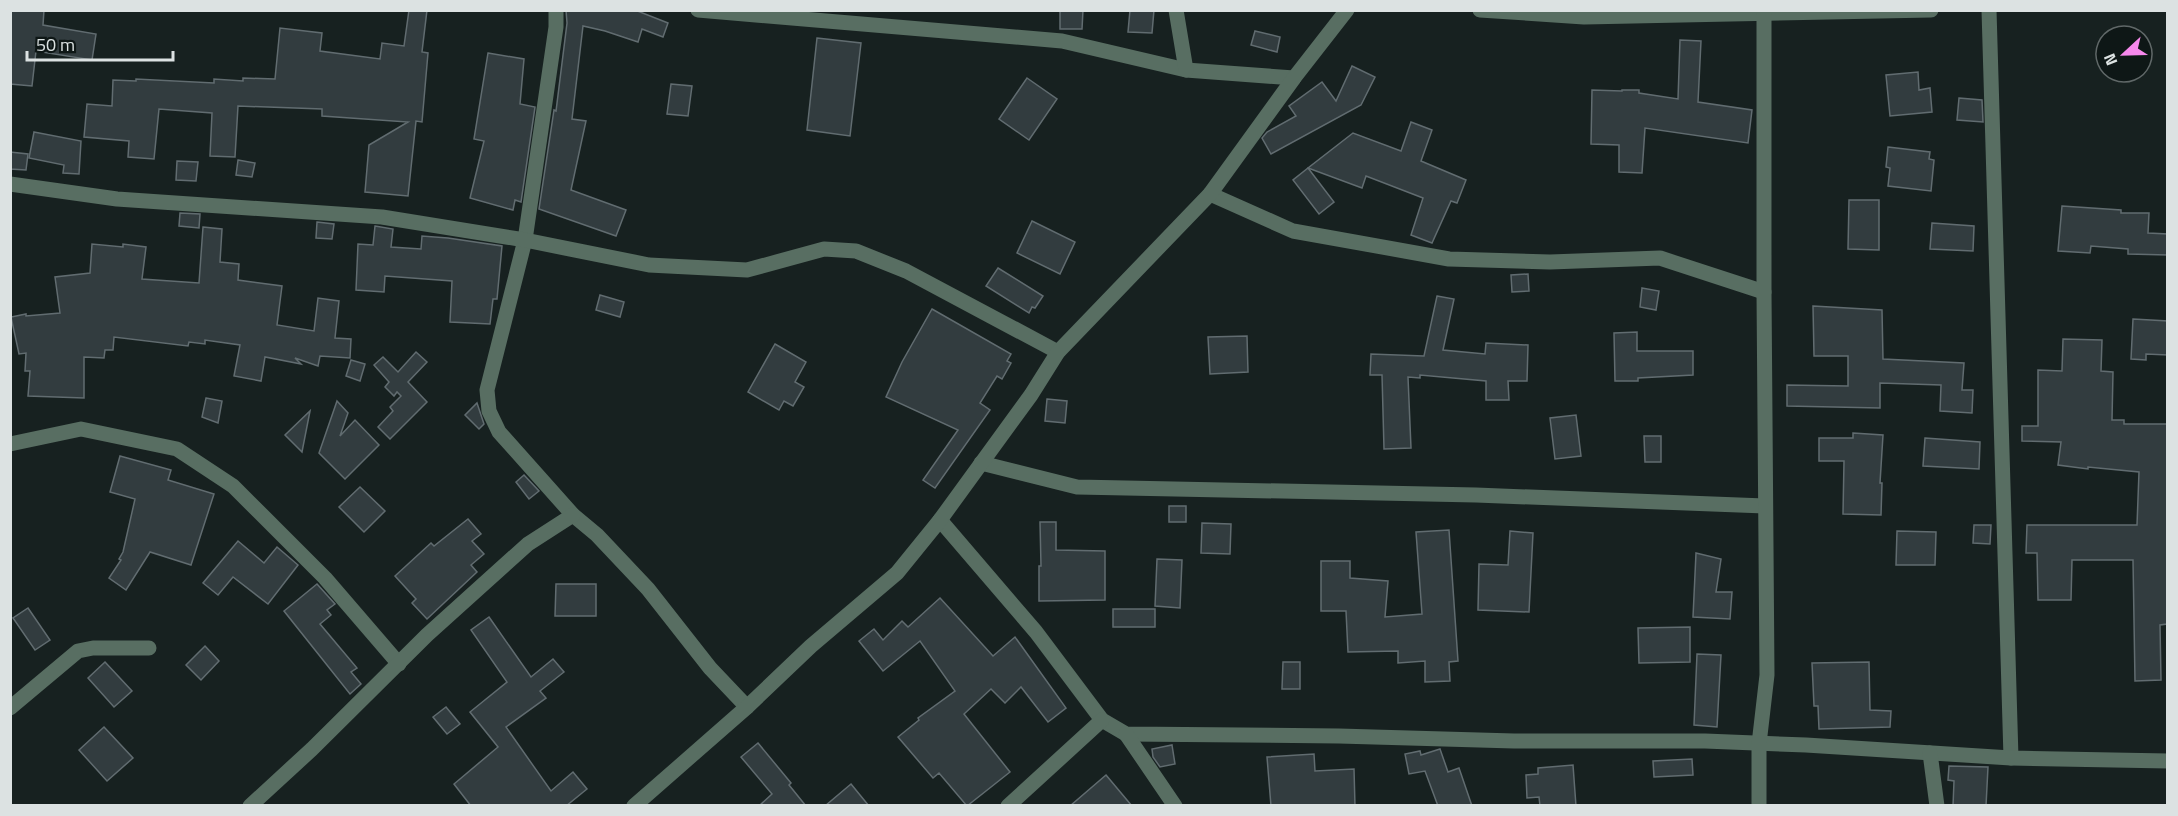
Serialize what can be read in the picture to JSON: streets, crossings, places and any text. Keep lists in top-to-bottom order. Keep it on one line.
{"scale_bar":"50 m","north":"left"}
